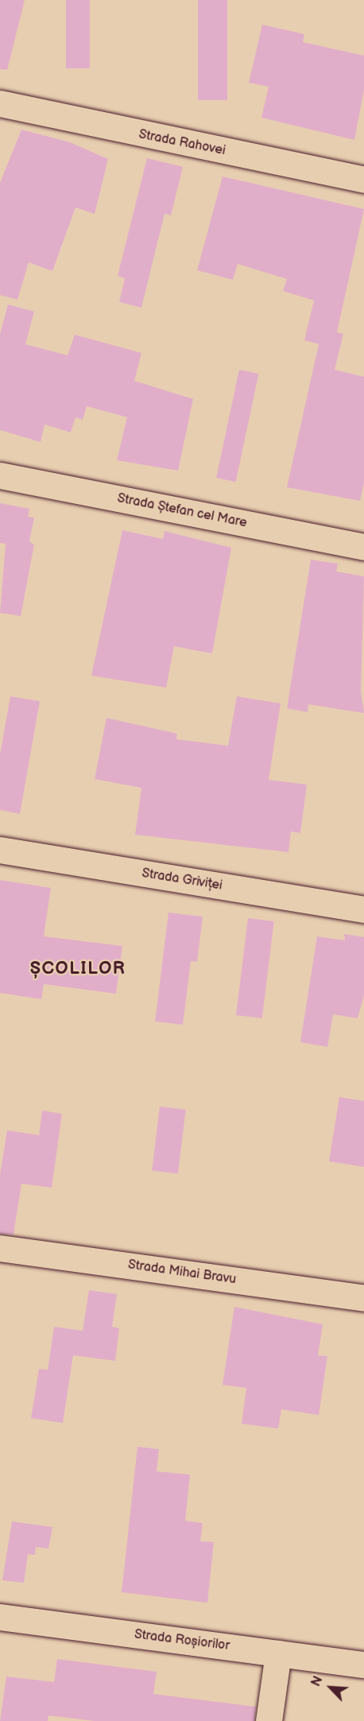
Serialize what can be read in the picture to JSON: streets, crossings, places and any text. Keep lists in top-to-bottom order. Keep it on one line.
{"streets":{"street":["Strada Rahovei","Strada Ștefan cel Mare","Strada Griviței","Strada Mihai Bravu","Strada Roșiorilor"]},"districts":["ȘCOLILOR"],"north":"top left"}
